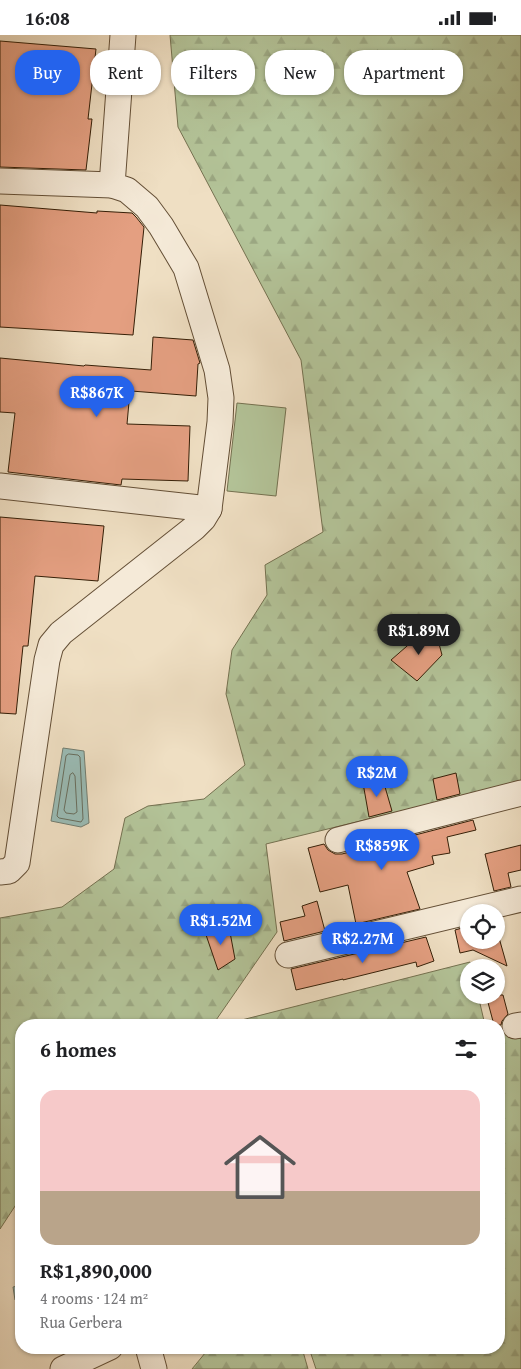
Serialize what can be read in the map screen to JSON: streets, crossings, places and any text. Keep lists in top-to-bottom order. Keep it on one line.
{"page":{"status":"16:08","chip":["Buy","Rent","Filters","New","Apartment"],"price":["R$867K","R$1.89M","R$2M","R$859K","R$1.52M","R$2.27M"],"heading":"6 homes","list":[{"name":"R$1,890,000","note":"4 rooms · 124 m² · Rua Gerbera"}]}}
